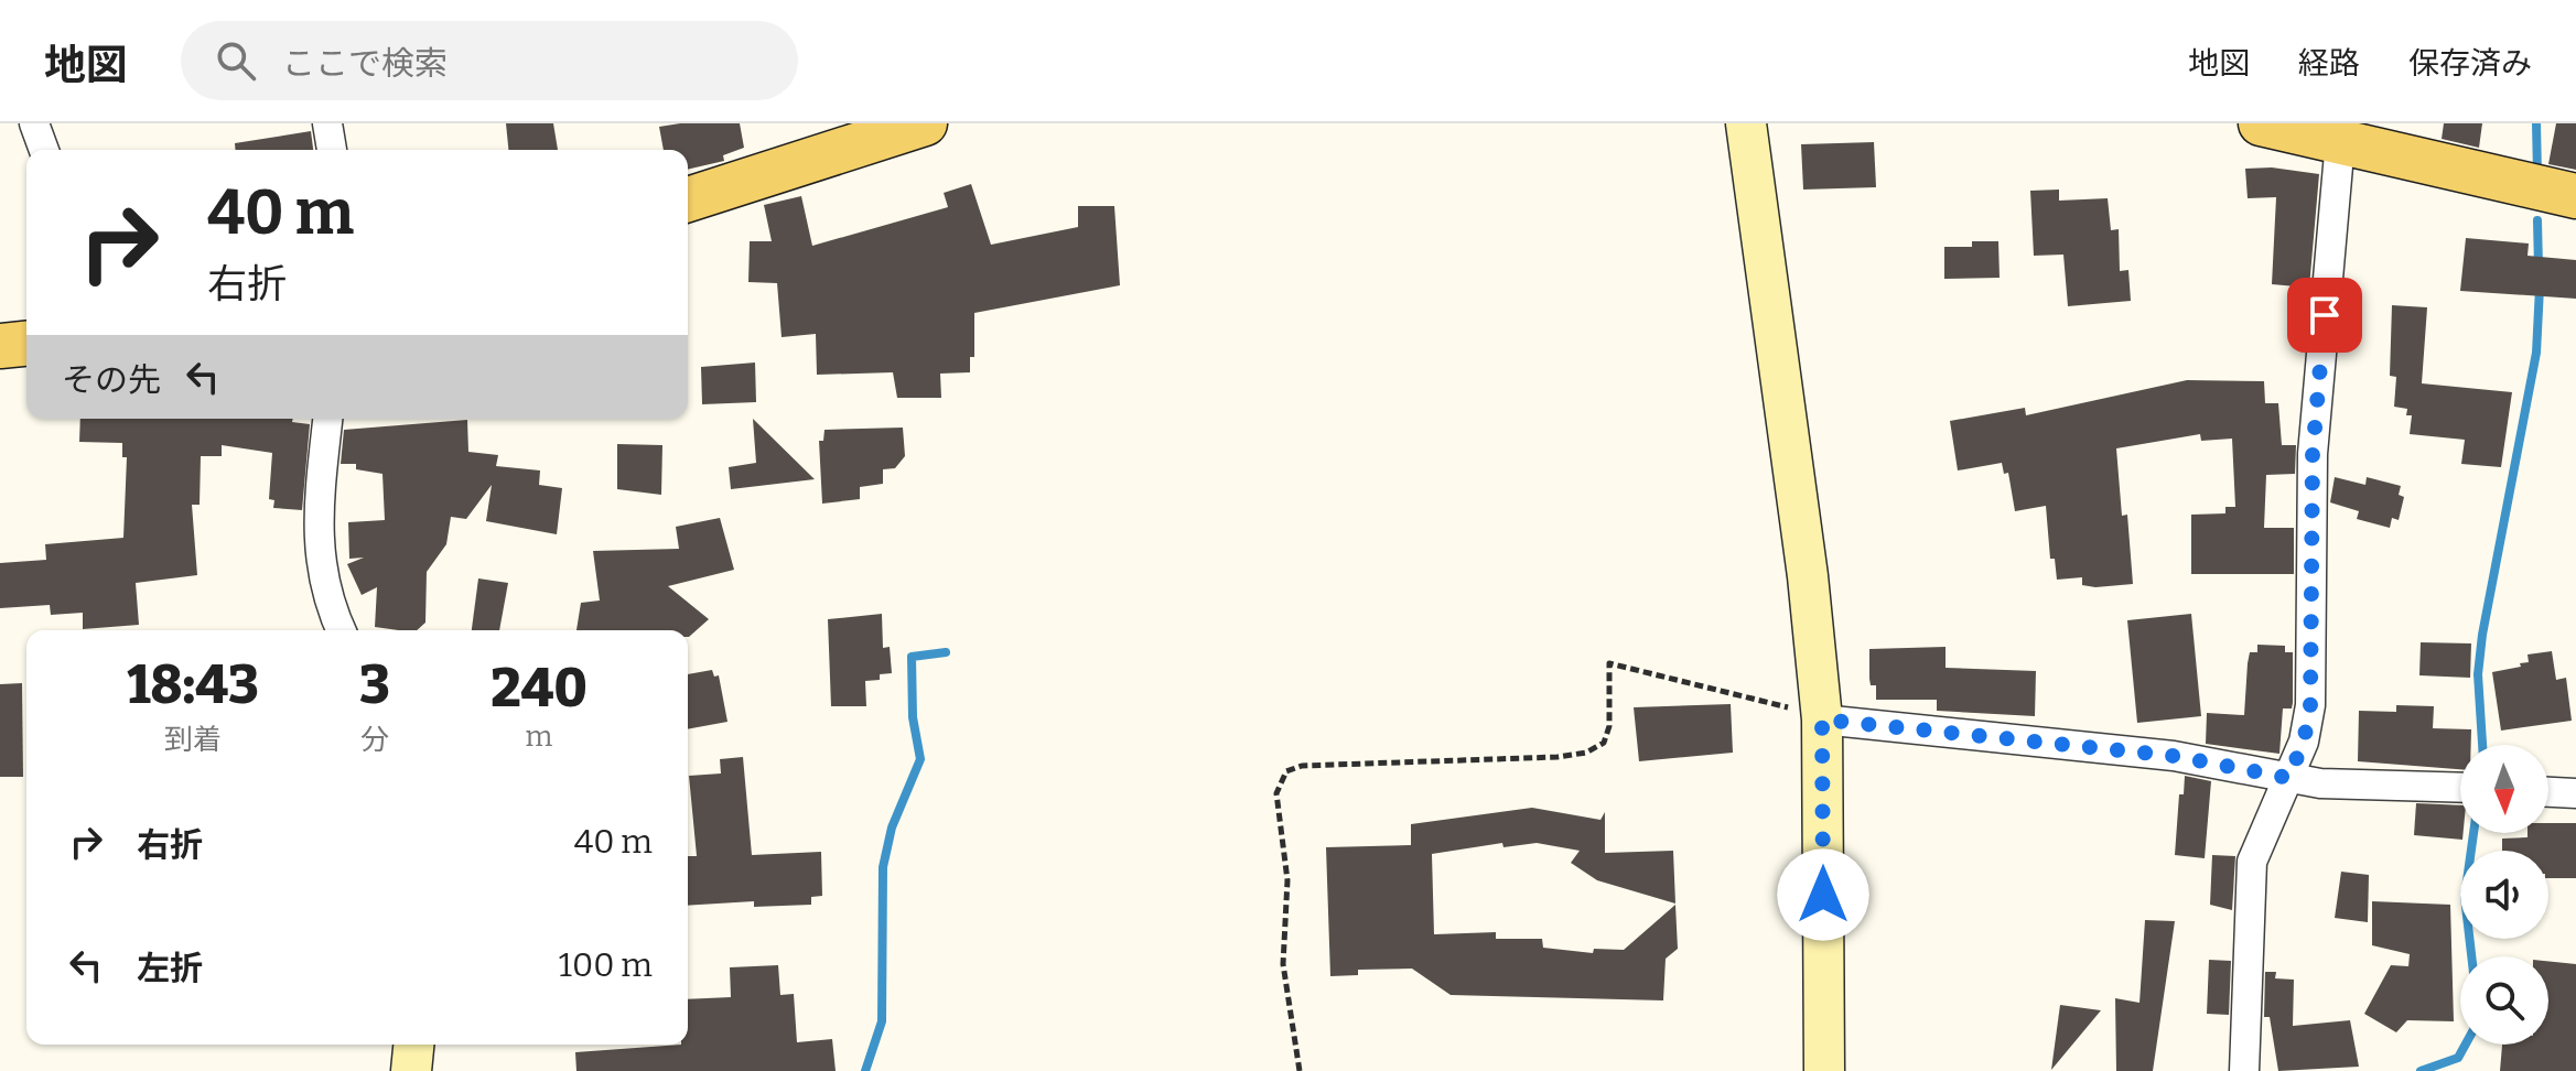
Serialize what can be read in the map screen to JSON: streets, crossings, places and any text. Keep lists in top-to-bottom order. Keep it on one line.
{"north":"bottom","page":{"header":"地図","search":"ここで検索","nav":["地図","経路","保存済み"],"turn":["40 m","右折"],"then":"その先","eta":["18:43","到着","3","分","240","m"],"list":[{"name":"右折","value":"40 m"},{"name":"左折","value":"100 m"}]}}
